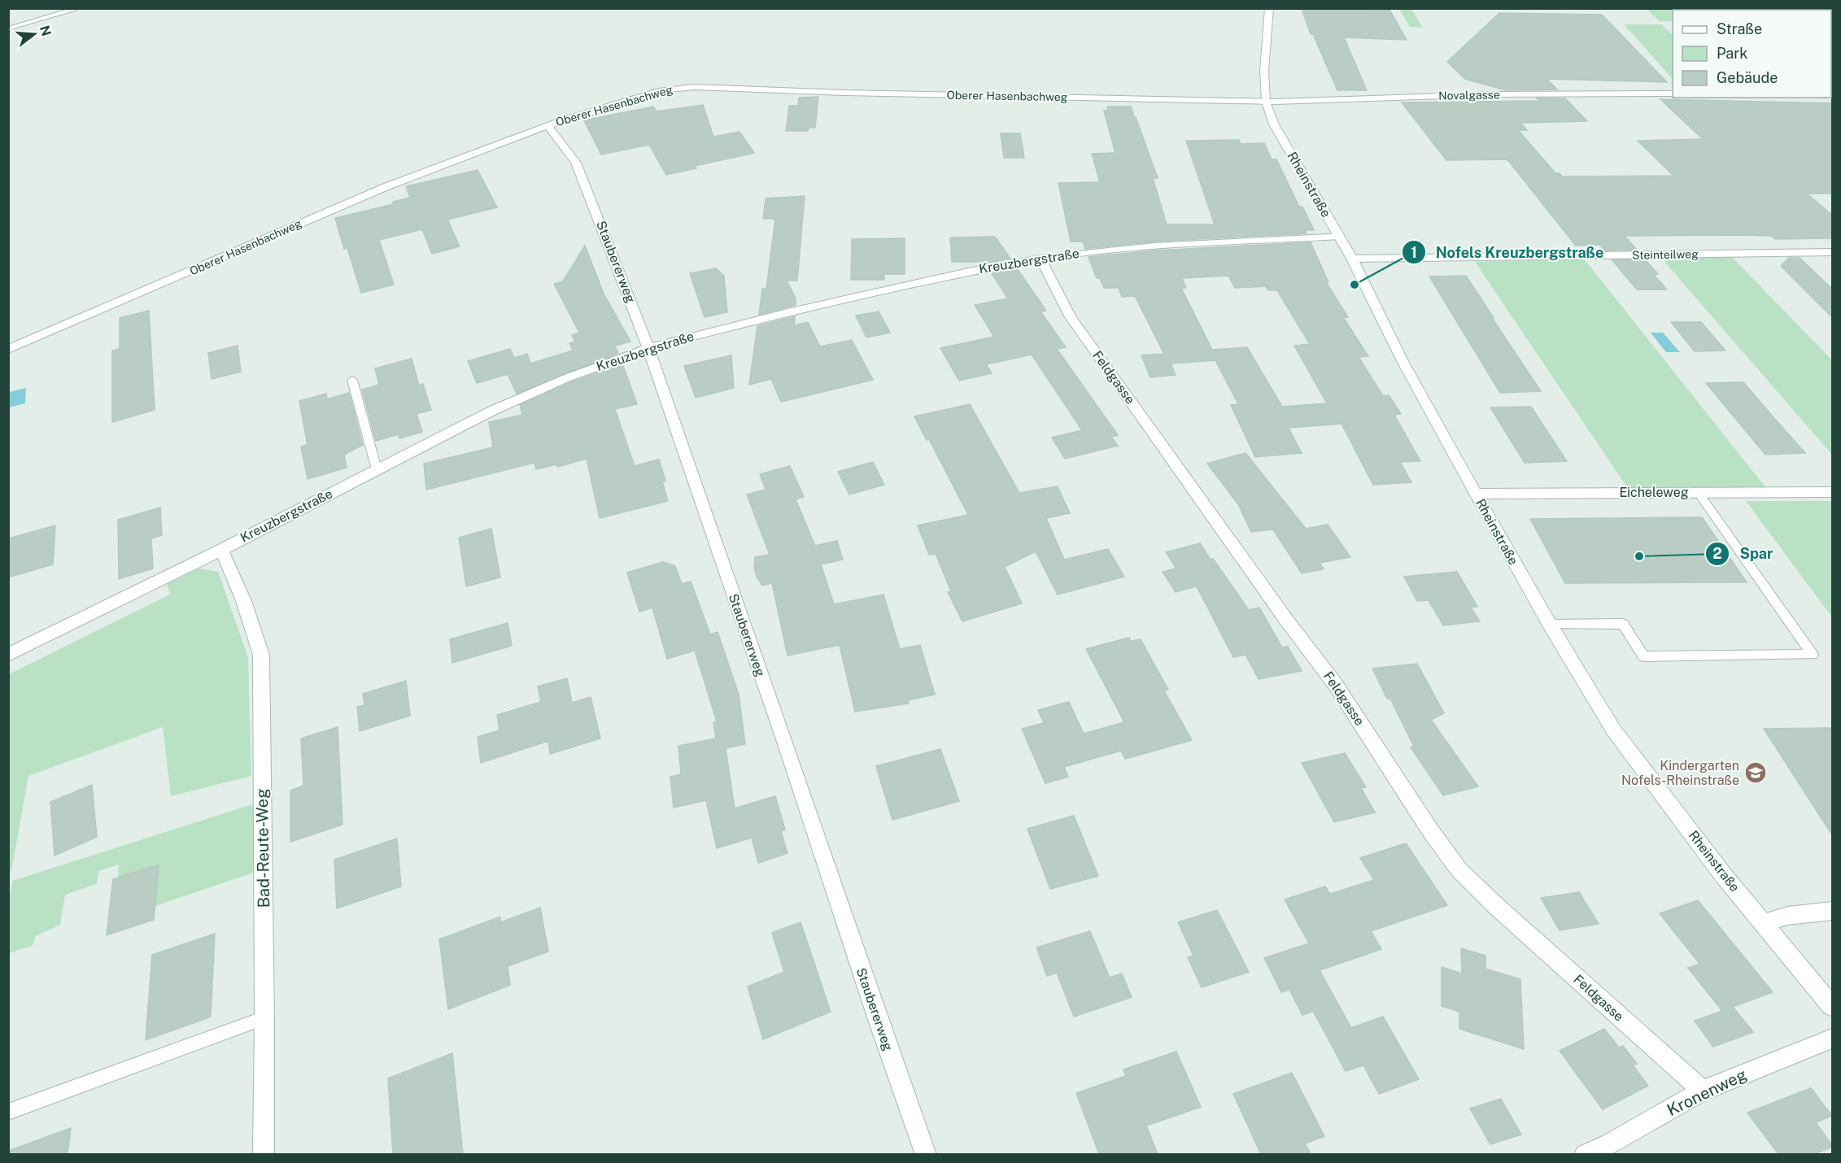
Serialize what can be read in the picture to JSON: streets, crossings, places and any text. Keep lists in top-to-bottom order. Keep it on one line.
{"streets":{"street":["Novalgasse","Oberer Hasenbachweg","Rheinstraße","Steinteilweg","Kreuzbergstraße","Staubererweg","Feldgasse","Eicheleweg","Bad-Reute-Weg","Kronenweg"]},"crossings":[["Novalgasse","Oberer Hasenbachweg"],["Novalgasse","Rheinstraße"],["Oberer Hasenbachweg","Rheinstraße"],["Oberer Hasenbachweg","Staubererweg"],["Rheinstraße","Steinteilweg"],["Rheinstraße","Kreuzbergstraße"],["Rheinstraße","Eicheleweg"],["Kreuzbergstraße","Staubererweg"],["Kreuzbergstraße","Feldgasse"],["Kreuzbergstraße","Bad-Reute-Weg"],["Feldgasse","Kronenweg"]],"places":{"other":["Nofels Kreuzbergstraße","Spar"],"school or university":["Kindergarten Nofels-Rheinstraße"]},"legend":["Straße","Park","Gebäude"],"north":"right"}
